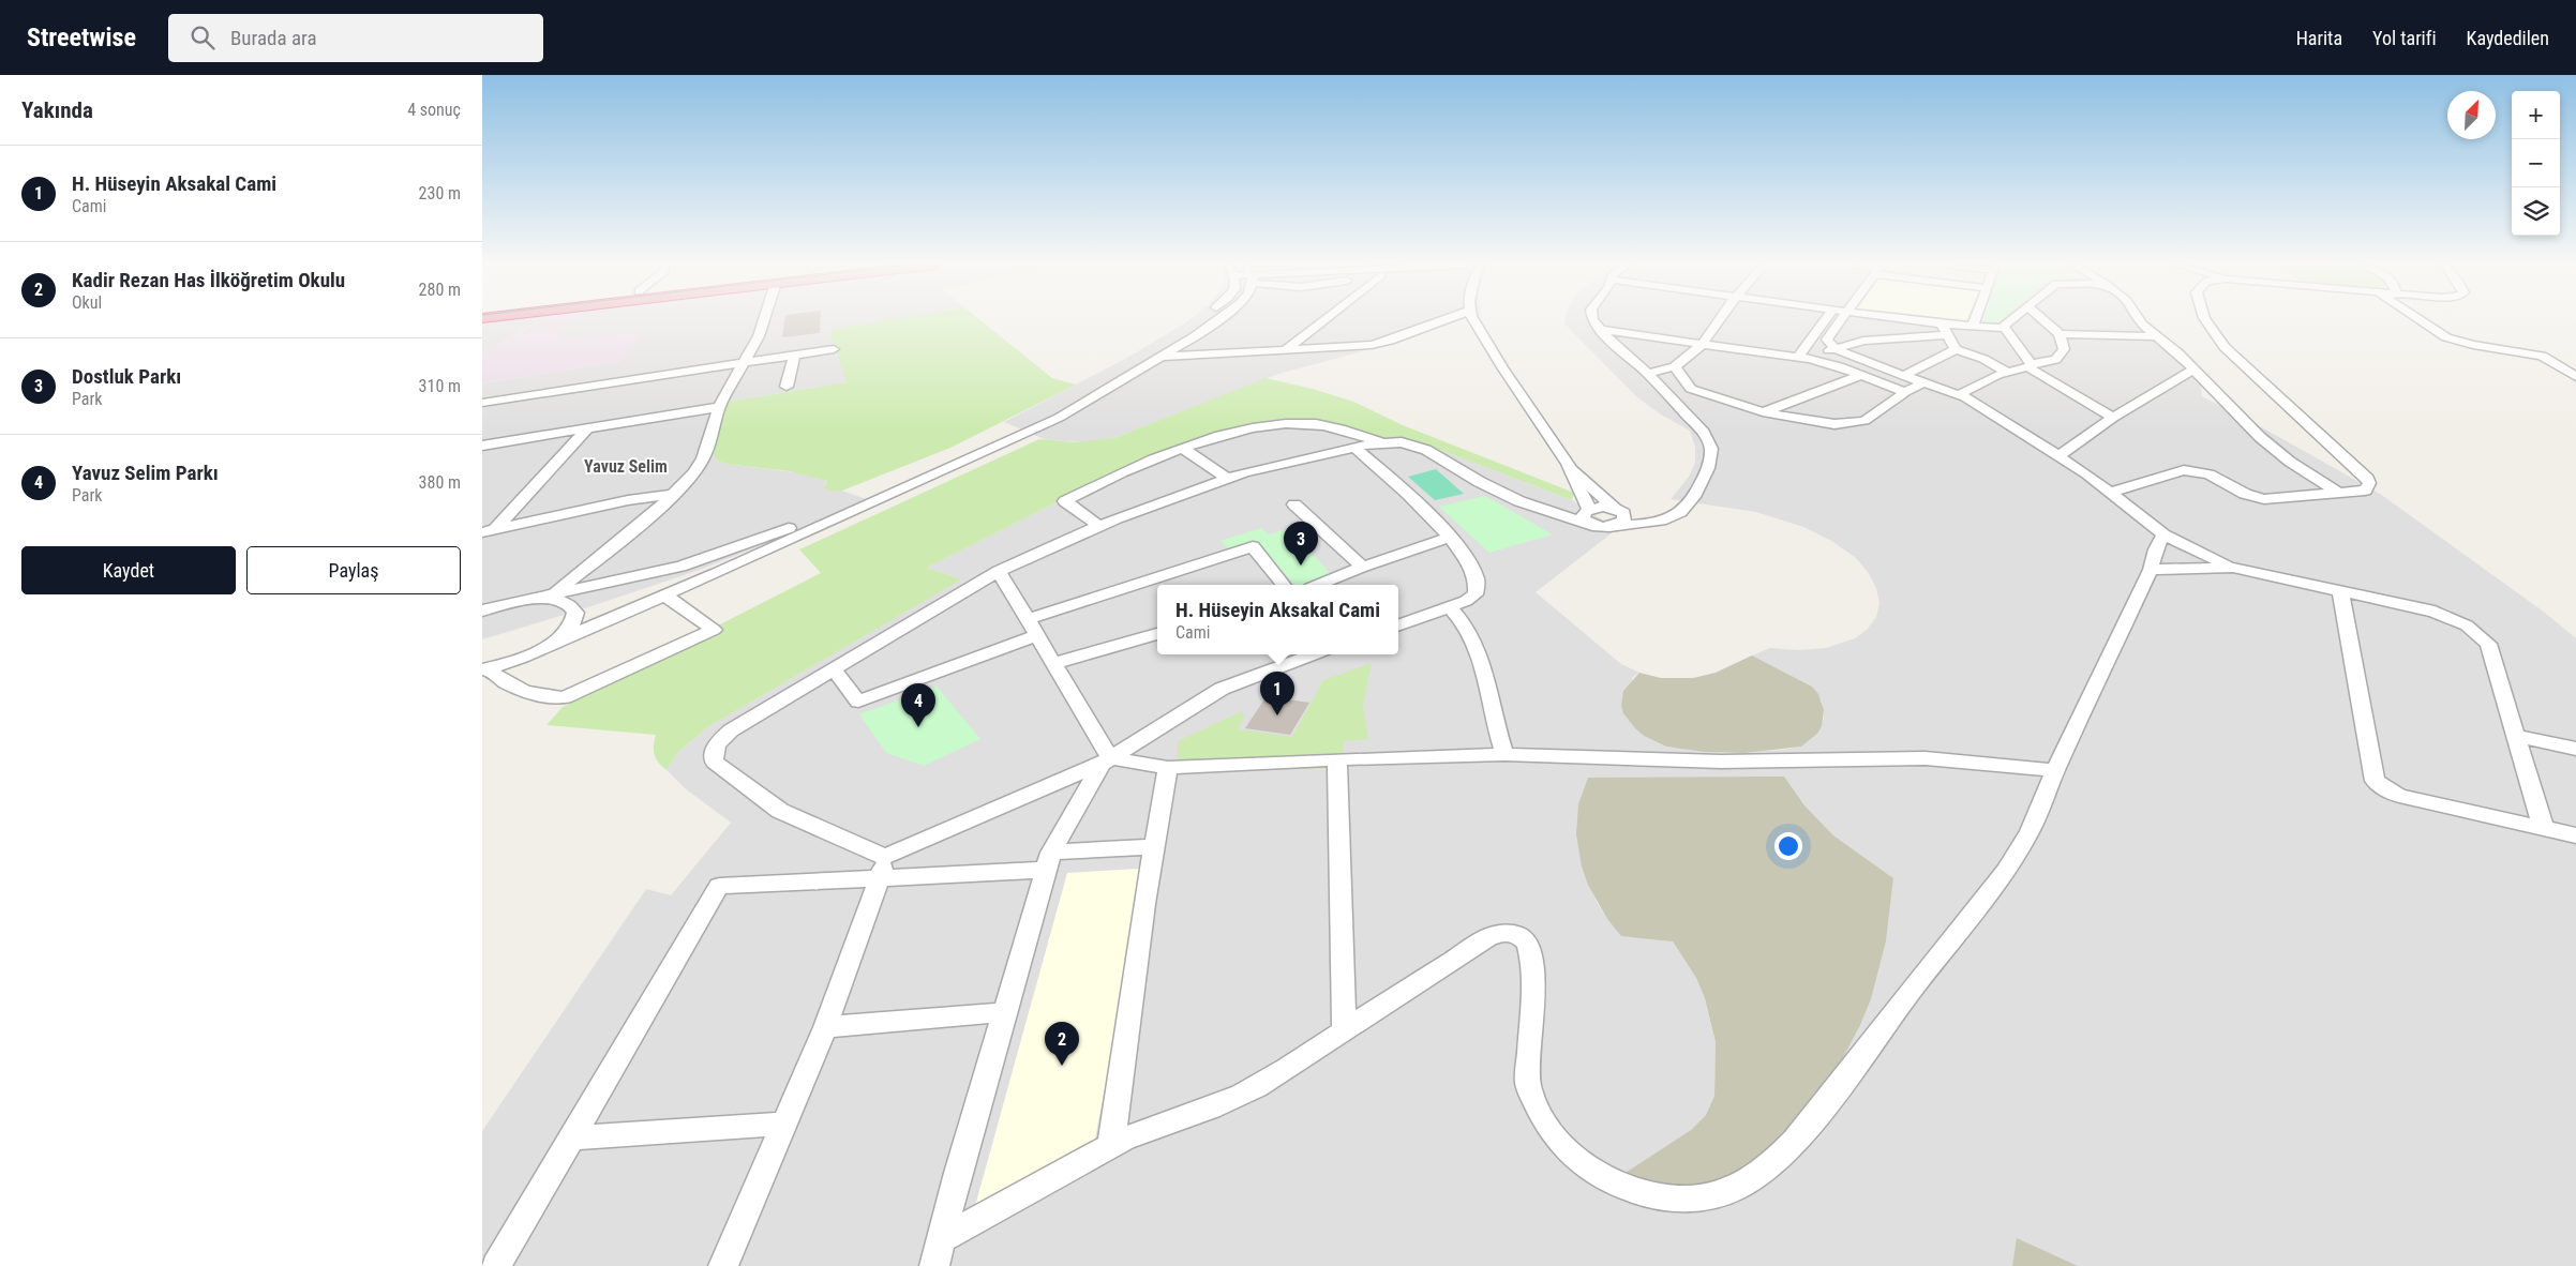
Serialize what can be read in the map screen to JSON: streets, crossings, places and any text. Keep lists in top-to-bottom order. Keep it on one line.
{"districts":["Yavuz Selim"],"north":"top right","page":{"header":"Streetwise","search":"Burada ara","nav":["Harita","Yol tarifi","Kaydedilen"],"heading":["Yakında","4 sonuç"],"map_buttons":["+","−"],"list":[{"mark":"1","name":"H. Hüseyin Aksakal Cami","note":"Cami","value":"230 m"},{"mark":"2","name":"Kadir Rezan Has İlköğretim Okulu","note":"Okul","value":"280 m"},{"mark":"3","name":"Dostluk Parkı","note":"Park","value":"310 m"},{"mark":"4","name":"Yavuz Selim Parkı","note":"Park","value":"380 m"}],"pins":["3","1","4","2"],"buttons":["Kaydet","Paylaş"],"popup":["H. Hüseyin Aksakal Cami","Cami"]}}
